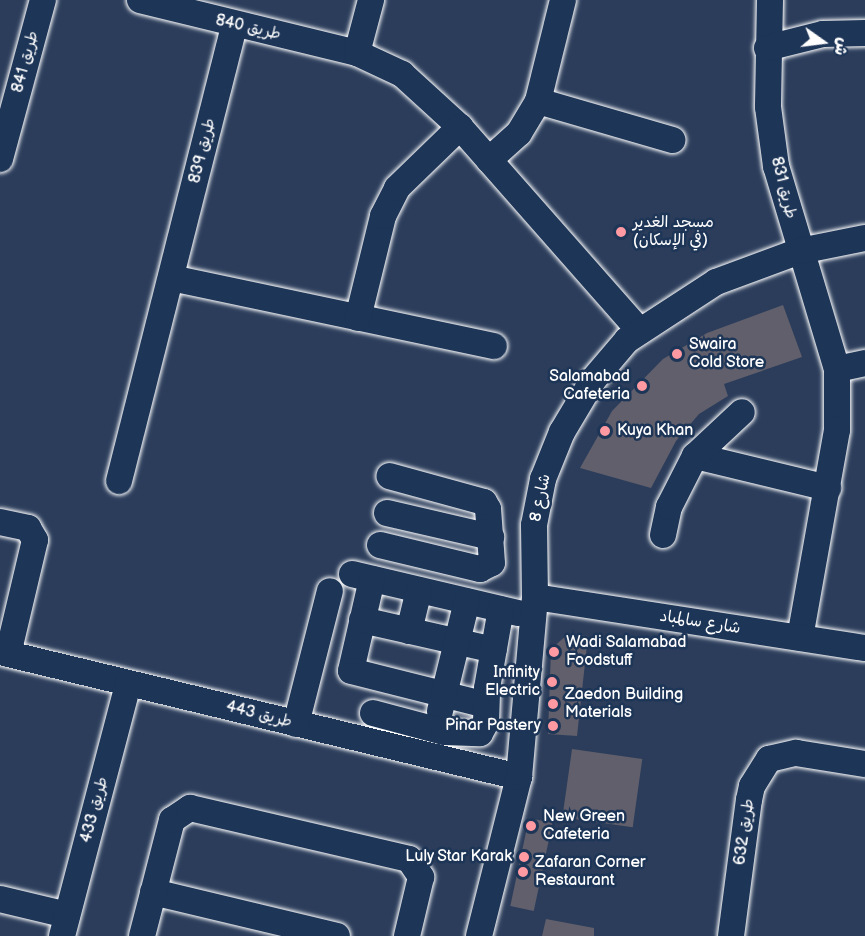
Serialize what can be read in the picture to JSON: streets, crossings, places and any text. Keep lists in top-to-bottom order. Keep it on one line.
{"streets":{"street":["طريق 840","طريق 841","طريق 839","طريق 831","شارع 8","شارع سالمباد","طريق 443","طريق 433","طريق 632"]},"crossings":[["طريق 840","طريق 839"],["طريق 840","شارع 8"],["طريق 831","شارع 8"],["طريق 831","شارع سالمباد"],["شارع 8","شارع سالمباد"],["شارع 8","طريق 443"],["طريق 443","طريق 433"]],"places":["مسجد الغدير (في الإسكان)","Swaira Cold Store","Salamabad Cafeteria","Kuya Khan","Wadi Salamabad Foodstuff","Infinity Electric","Zaedon Building Materials","Pinar Pastery","New Green Cafeteria","Luly Star Karak","Zafaran Corner Restaurant"],"north":"right"}
